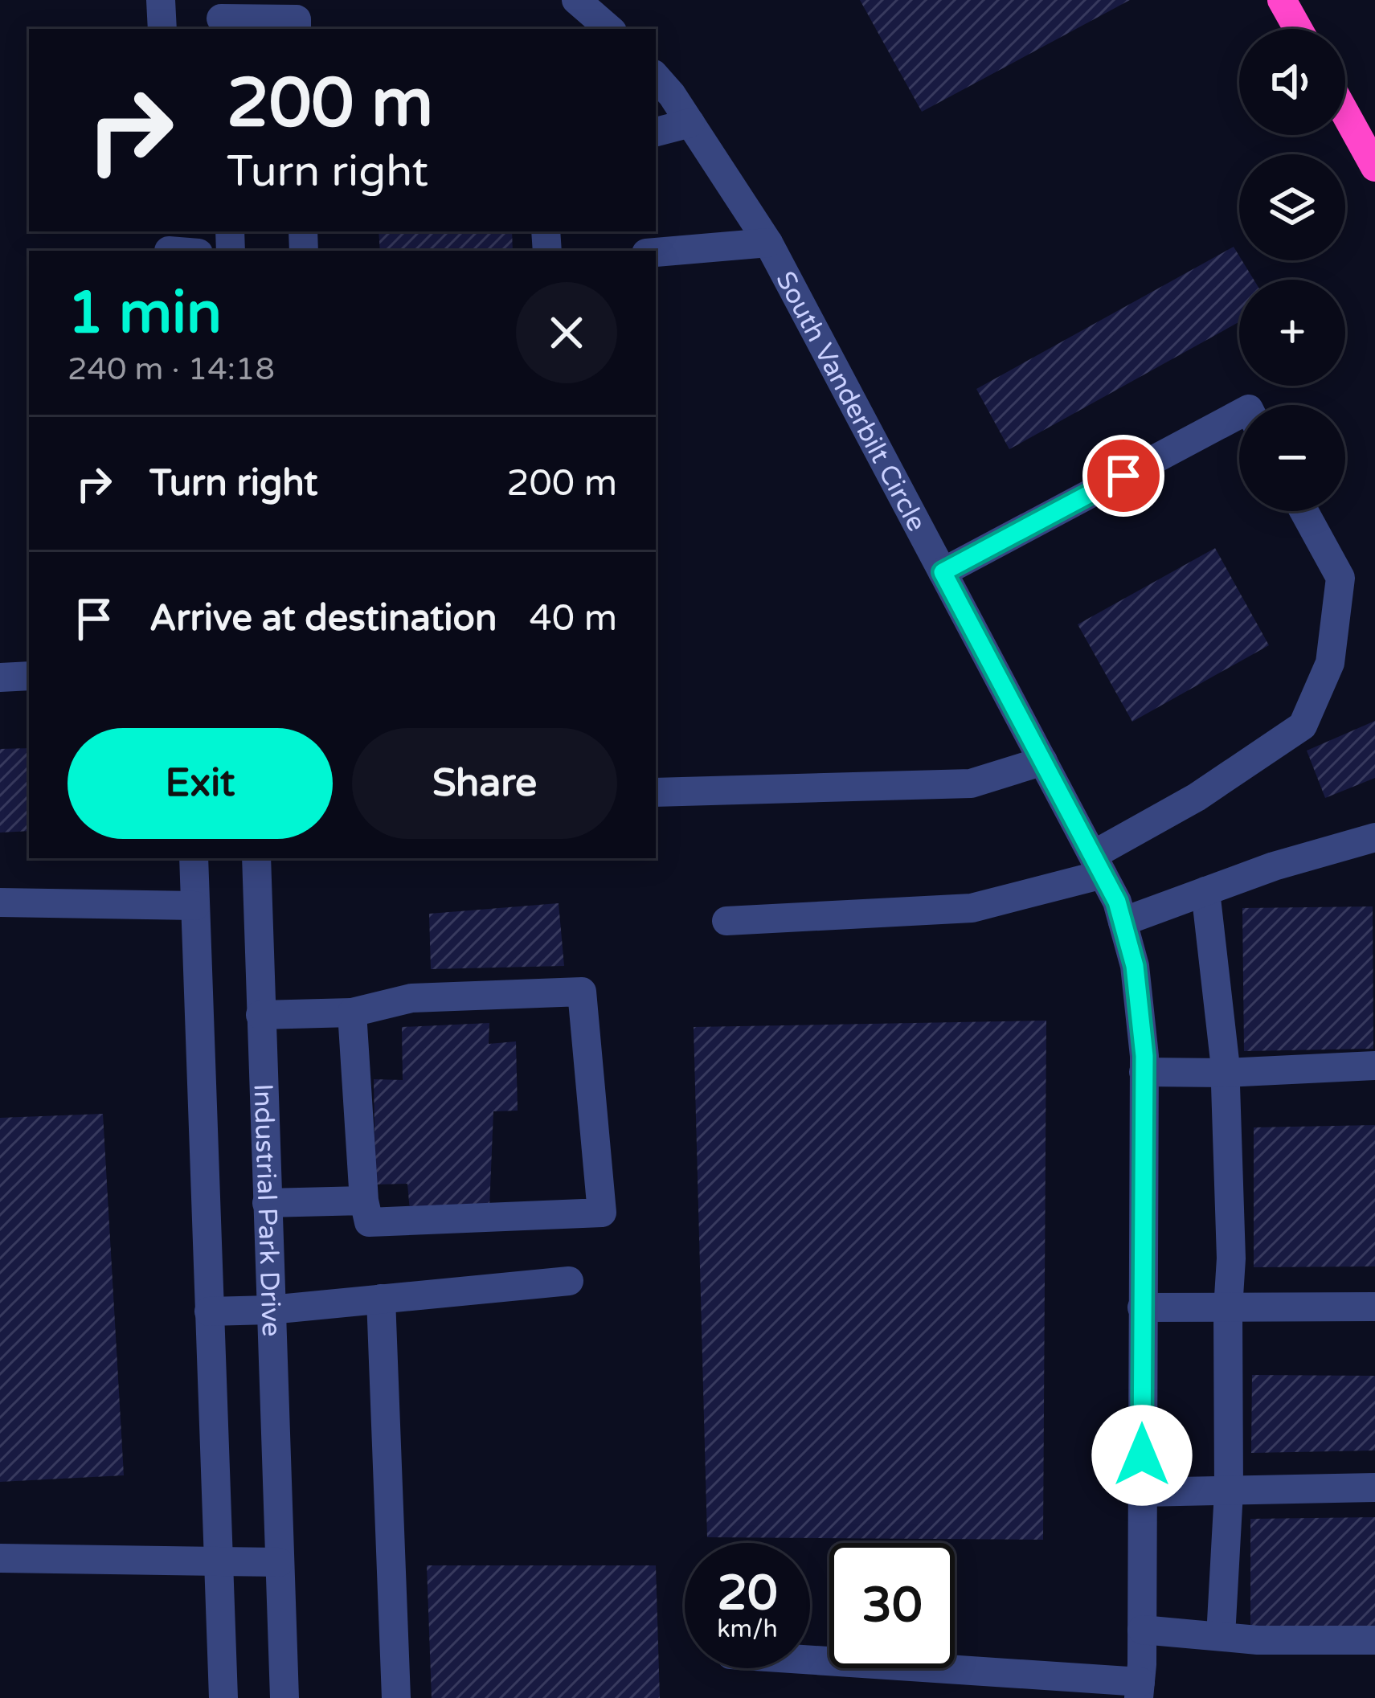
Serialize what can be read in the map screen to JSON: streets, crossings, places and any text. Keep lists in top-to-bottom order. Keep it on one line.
{"streets":{"street":["South Vanderbilt Circle","Industrial Park Drive"]},"page":{"map_buttons":["+","−"],"turn":["200 m","Turn right"],"heading":["1 min","240 m · 14:18"],"list":[{"name":"Turn right","value":"200 m"},{"name":"Arrive at destination","value":"40 m"}],"buttons":["Exit","Share"],"speed":"20 km/h","limit":"30"}}
